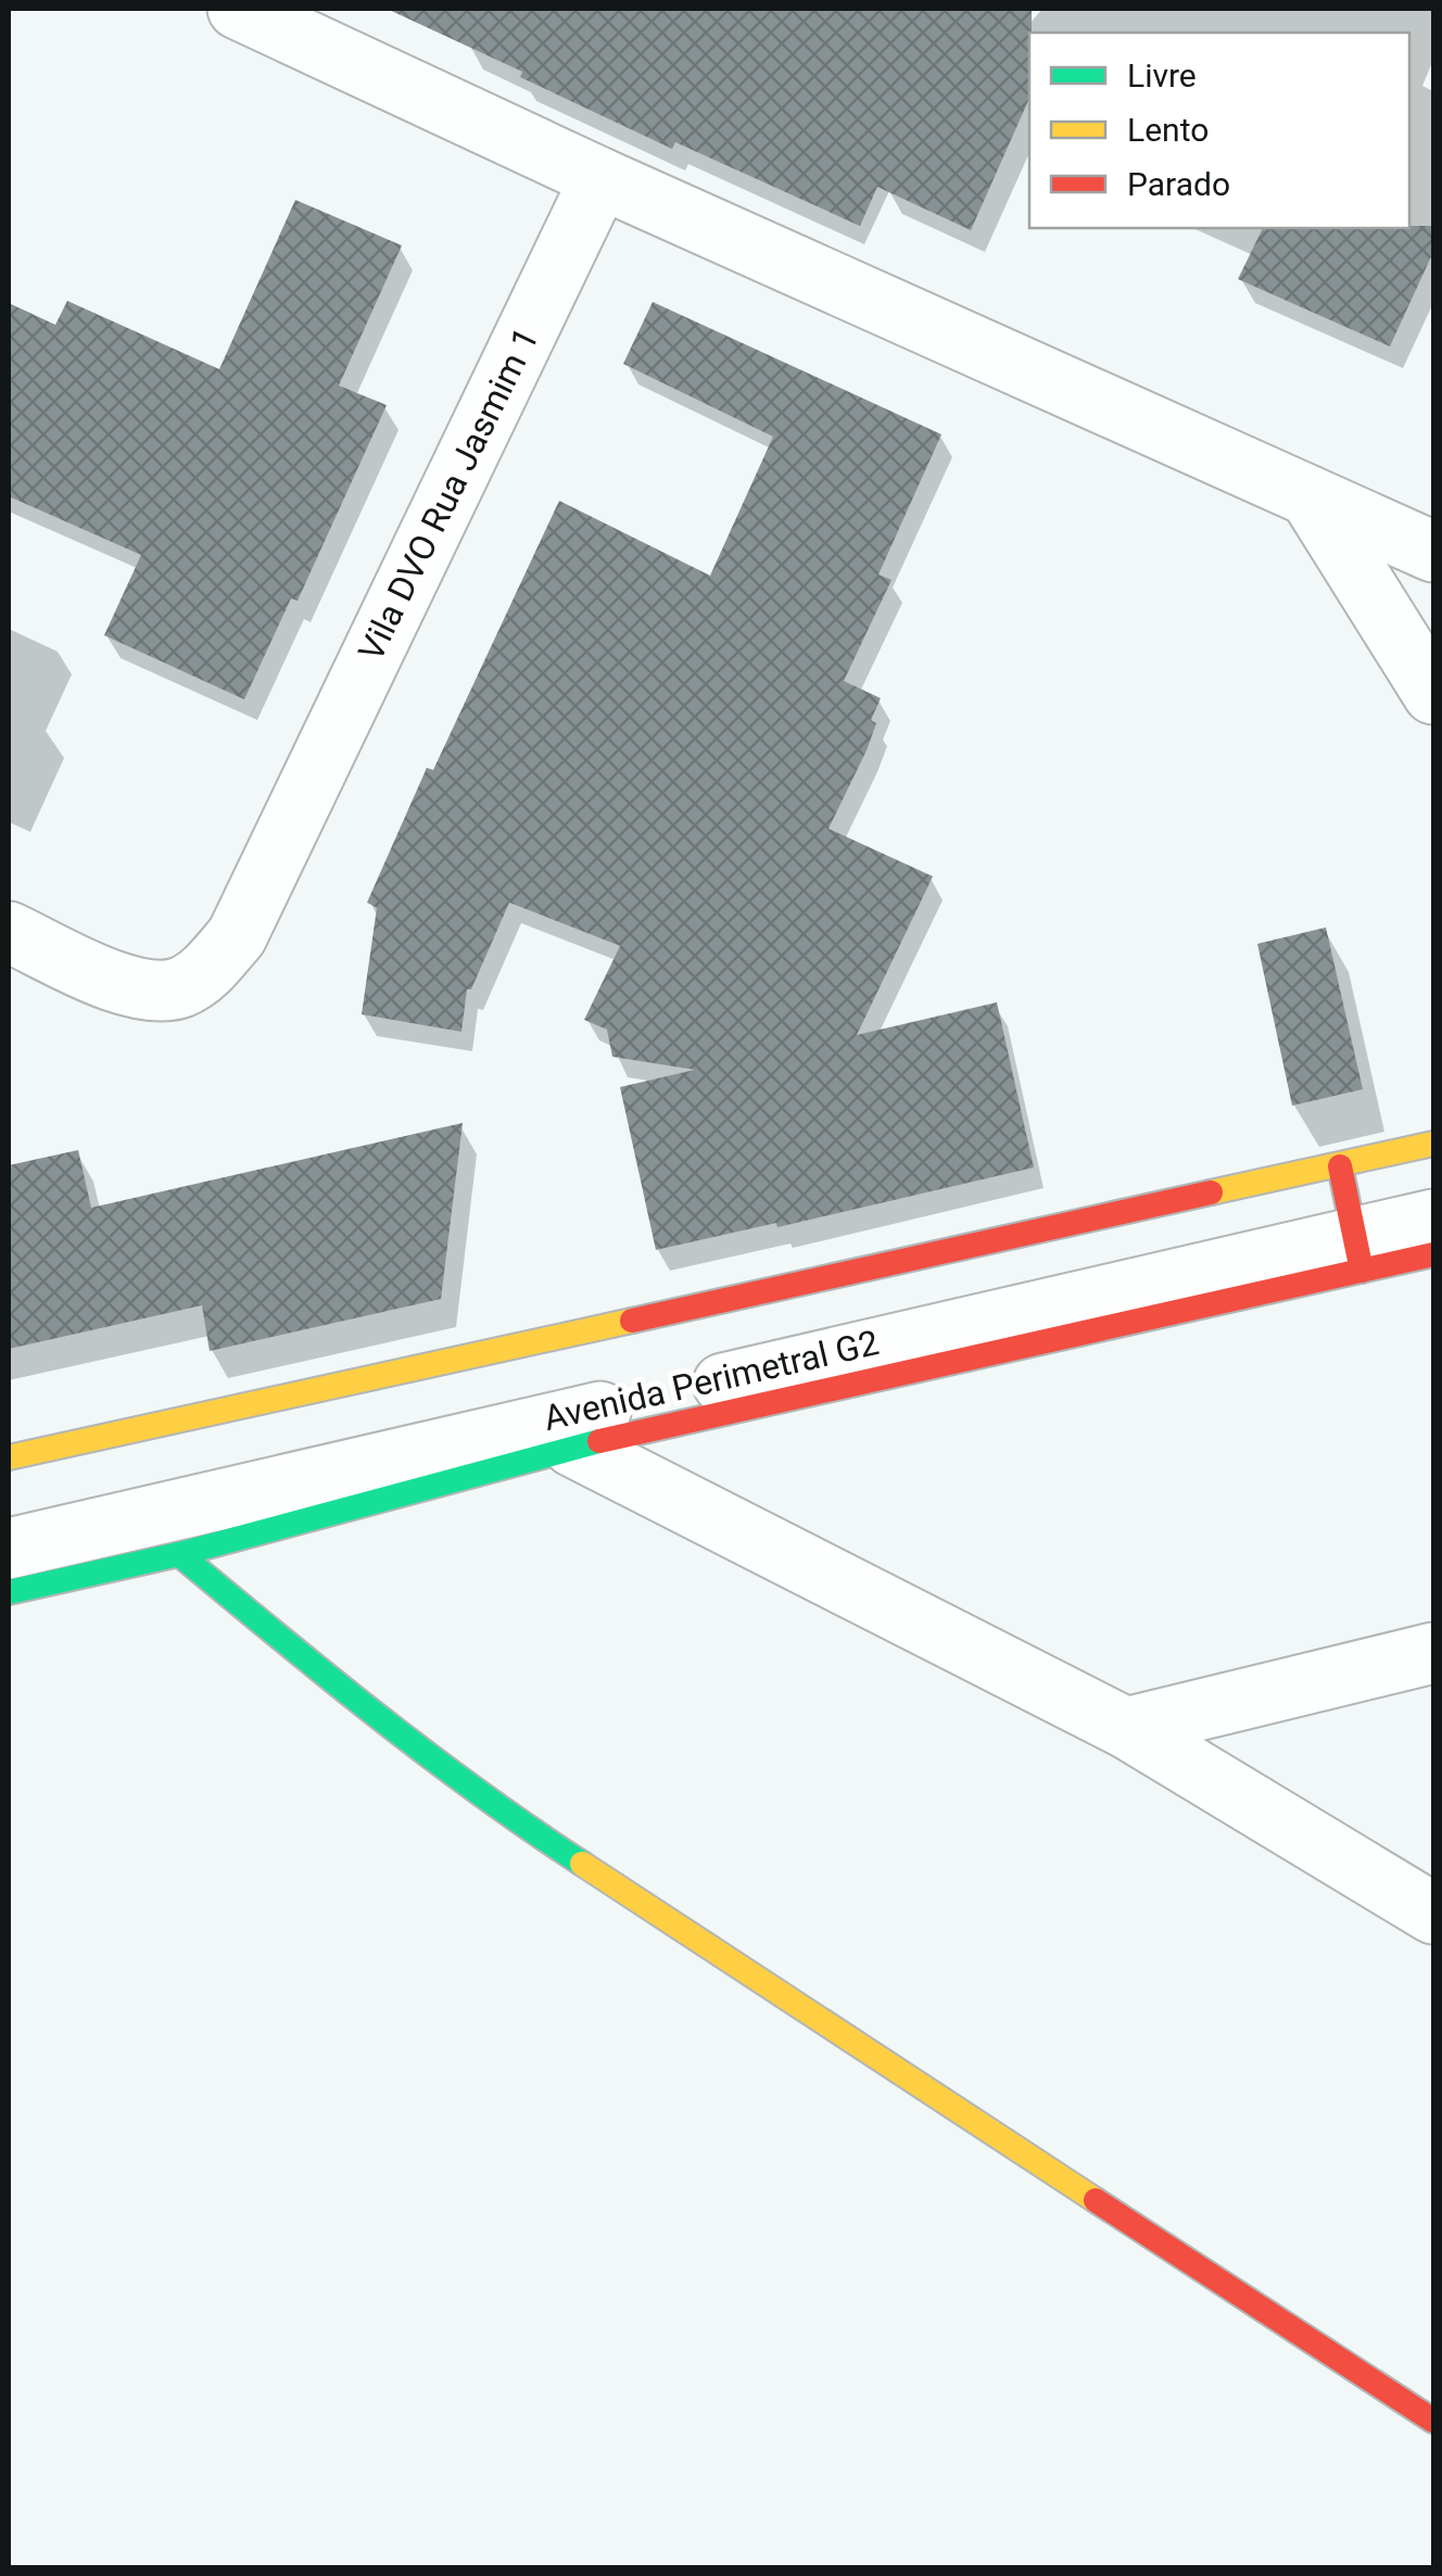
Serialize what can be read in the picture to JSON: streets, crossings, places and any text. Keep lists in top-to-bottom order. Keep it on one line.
{"streets":{"street":["Vila DVO Rua Jasmim 1","Avenida Perimetral G2"]},"legend":["Livre","Lento","Parado"]}
